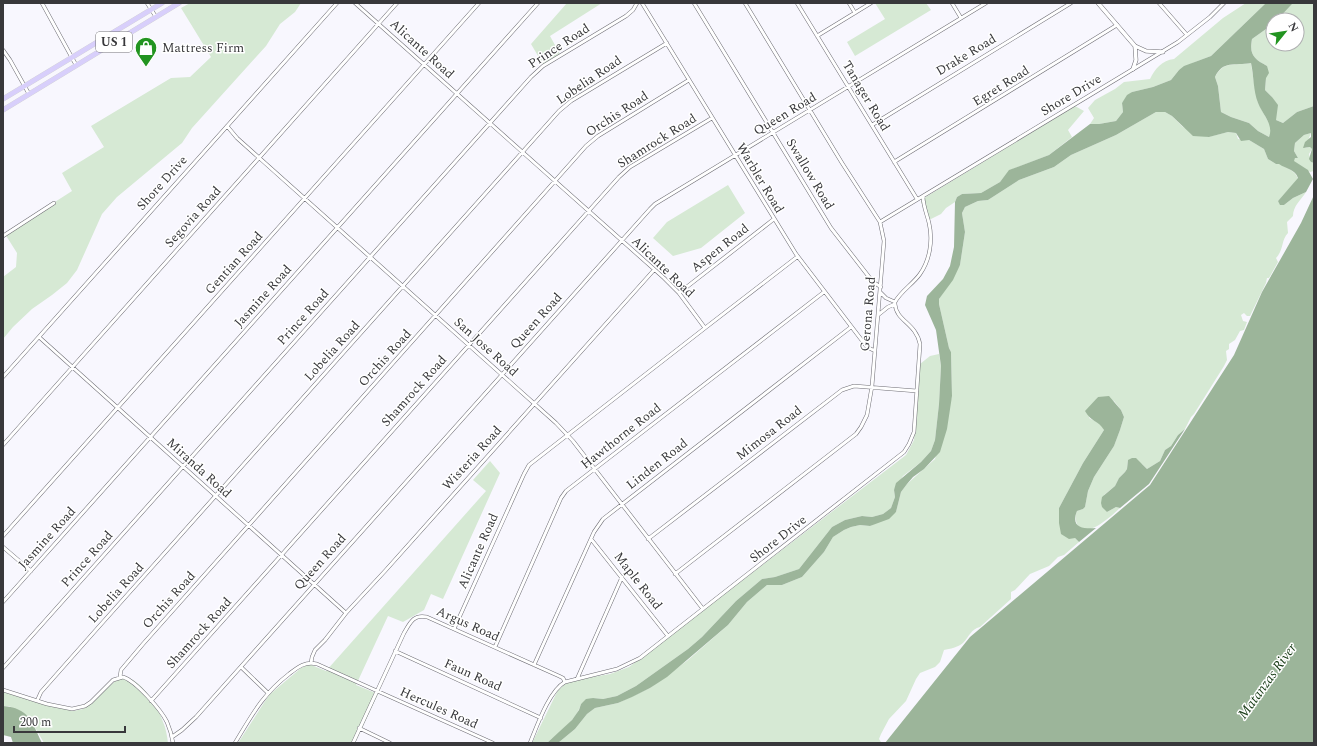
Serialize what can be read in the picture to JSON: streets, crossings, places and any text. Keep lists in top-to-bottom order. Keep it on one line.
{"streets":{"main road":["US 1"],"street":["Prince Road","Alicante Road","Drake Road","Lobelia Road","Egret Road","Shore Drive","Tanager Road","Orchis Road","Queen Road","Shamrock Road","Swallow Road","Warbler Road","Segovia Road","Aspen Road","Gentian Road","Jasmine Road","Gerona Road","San Jose Road","Mimosa Road","Hawthorne Road","Wisteria Road","Linden Road","Miranda Road","Maple Road","Argus Road","Faun Road","Hercules Road"]},"crossings":[["Prince Road","Alicante Road"],["Prince Road","San Jose Road"],["Prince Road","Miranda Road"],["Alicante Road","Lobelia Road"],["Alicante Road","Orchis Road"],["Alicante Road","Queen Road"],["Alicante Road","Shamrock Road"],["Alicante Road","Segovia Road"],["Alicante Road","Aspen Road"],["Alicante Road","Gentian Road"],["Alicante Road","Jasmine Road"],["Alicante Road","San Jose Road"],["Alicante Road","Wisteria Road"],["Alicante Road","Argus Road"],["Drake Road","Tanager Road"],["Lobelia Road","Warbler Road"],["Lobelia Road","San Jose Road"],["Lobelia Road","Miranda Road"],["Egret Road","Tanager Road"],["Shore Drive","Tanager Road"],["Shore Drive","Gerona Road"],["Shore Drive","San Jose Road"],["Shore Drive","Mimosa Road"],["Shore Drive","Miranda Road"],["Shore Drive","Maple Road"],["Shore Drive","Argus Road"],["Shore Drive","Faun Road"],["Tanager Road","Queen Road"],["Orchis Road","Warbler Road"],["Orchis Road","San Jose Road"],["Orchis Road","Miranda Road"],["Queen Road","Swallow Road"],["Queen Road","Warbler Road"],["Queen Road","Gerona Road"],["Queen Road","San Jose Road"],["Queen Road","Miranda Road"],["Shamrock Road","Warbler Road"],["Shamrock Road","San Jose Road"],["Shamrock Road","Miranda Road"],["Swallow Road","Gerona Road"],["Warbler Road","Aspen Road"],["Warbler Road","Gerona Road"],["Warbler Road","Hawthorne Road"],["Warbler Road","Linden Road"],["Segovia Road","San Jose Road"],["Segovia Road","Miranda Road"],["Gentian Road","San Jose Road"],["Gentian Road","Miranda Road"],["Jasmine Road","San Jose Road"],["Jasmine Road","Miranda Road"],["Gerona Road","San Jose Road"],["Gerona Road","Mimosa Road"],["San Jose Road","Mimosa Road"],["San Jose Road","Hawthorne Road"],["San Jose Road","Wisteria Road"],["San Jose Road","Linden Road"],["Hawthorne Road","Argus Road"],["Wisteria Road","Miranda Road"],["Linden Road","Maple Road"],["Linden Road","Argus Road"],["Argus Road","Faun Road"],["Argus Road","Hercules Road"]],"water":["Matanzas River"],"places":{"shop":["Mattress Firm"]},"scale_bar":"200 m","north":"top right"}
